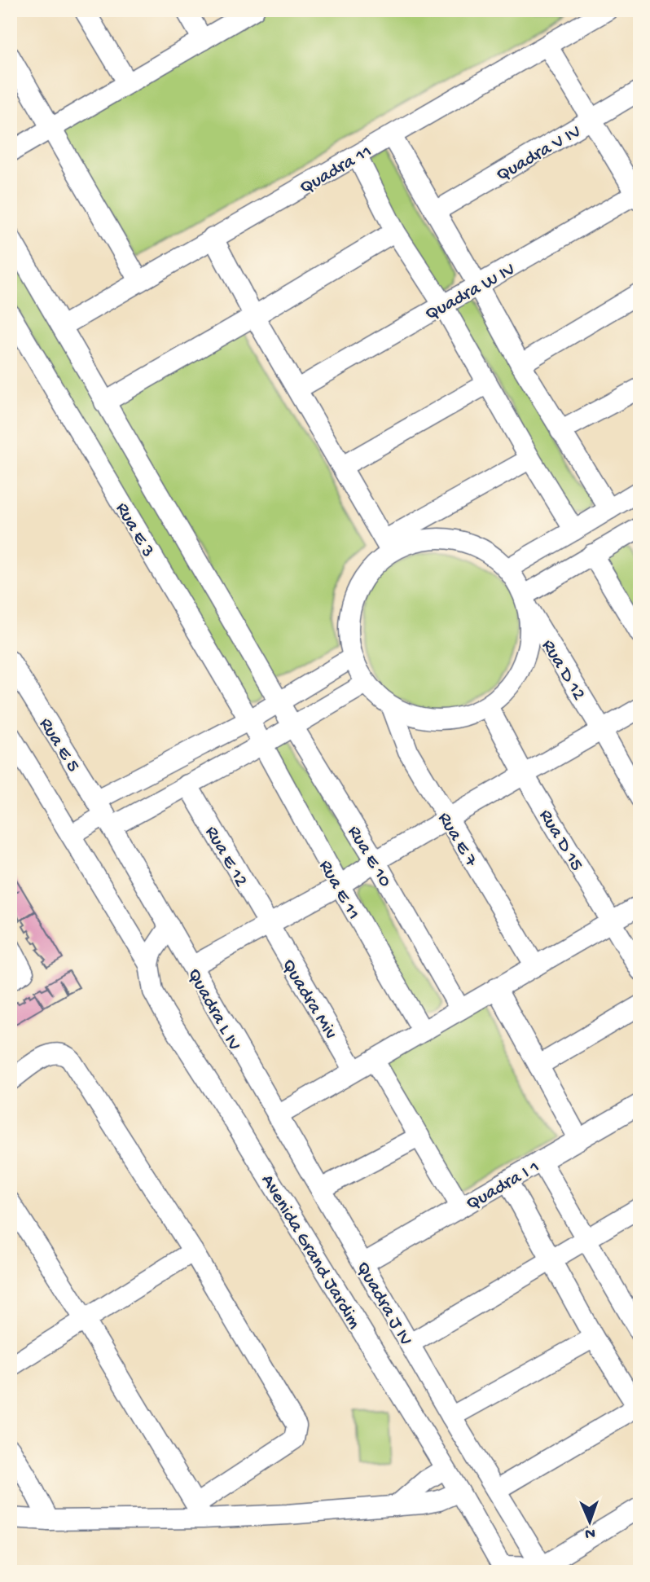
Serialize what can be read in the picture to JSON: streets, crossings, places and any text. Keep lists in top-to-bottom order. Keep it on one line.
{"streets":{"street":["Quadra V IV","Quadra 11","Quadra W IV","Rua E 3","Rua D 12","Rua E 5","Rua E 7","Rua D 15","Rua E 12","Rua E 10","Rua E 11","Quadra Miv","Quadra L IV","Quadra I 1","Avenida Grand Jardim","Quadra J IV"]},"crossings":[["Quadra 11","Rua E 10"],["Rua E 3","Rua E 11"],["Rua D 12","Rua E 7"],["Rua D 12","Rua D 15"],["Rua E 5","Quadra L IV"],["Rua E 7","Rua D 15"],["Rua E 12","Quadra Miv"],["Quadra L IV","Quadra J IV"],["Quadra I 1","Quadra J IV"]],"north":"bottom"}
